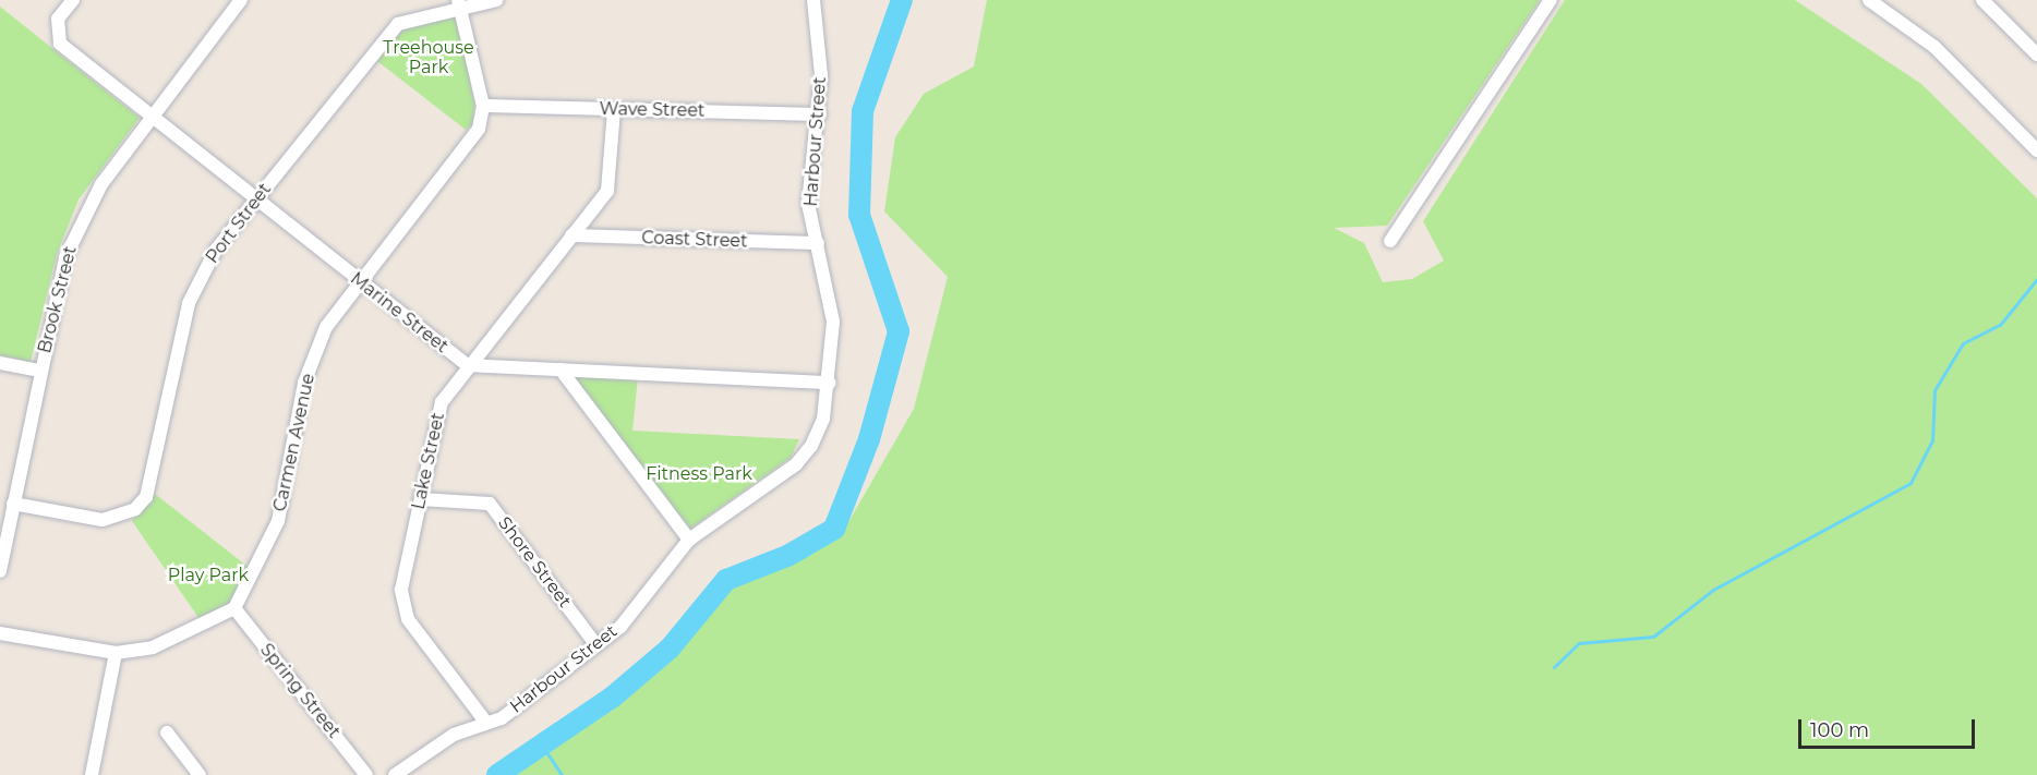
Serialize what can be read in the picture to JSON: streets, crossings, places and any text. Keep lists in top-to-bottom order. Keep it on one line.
{"streets":{"street":["Wave Street","Harbour Street","Port Street","Coast Street","Brook Street","Marine Street","Carmen Avenue","Lake Street","Shore Street","Spring Street"]},"crossings":[["Wave Street","Harbour Street"],["Wave Street","Carmen Avenue"],["Wave Street","Lake Street"],["Harbour Street","Coast Street"],["Harbour Street","Marine Street"],["Harbour Street","Lake Street"],["Harbour Street","Shore Street"],["Port Street","Brook Street"],["Port Street","Marine Street"],["Coast Street","Lake Street"],["Brook Street","Marine Street"],["Marine Street","Carmen Avenue"],["Marine Street","Lake Street"],["Carmen Avenue","Spring Street"],["Lake Street","Shore Street"]],"parks":["Treehouse Park","Fitness Park","Play Park"],"scale_bar":"100 m"}
